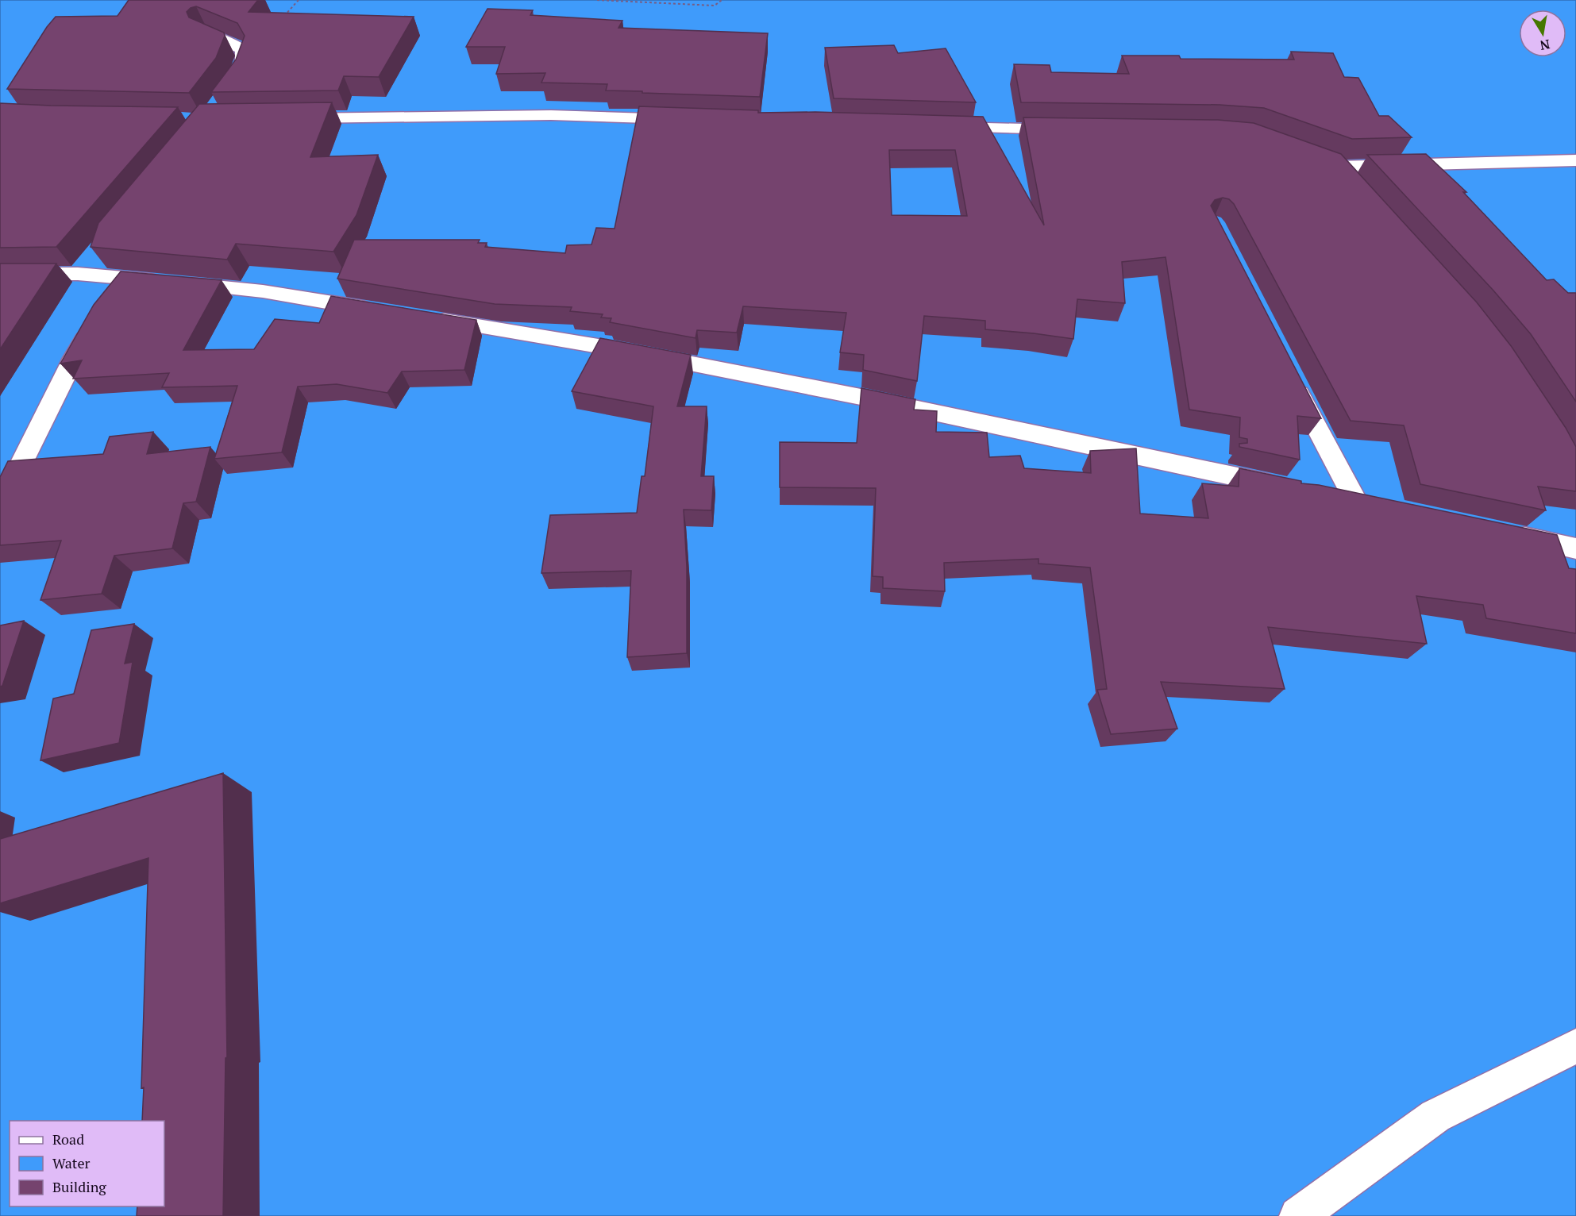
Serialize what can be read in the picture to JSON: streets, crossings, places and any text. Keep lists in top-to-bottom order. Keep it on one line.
{"legend":["Road","Water","Building"],"north":"bottom"}
